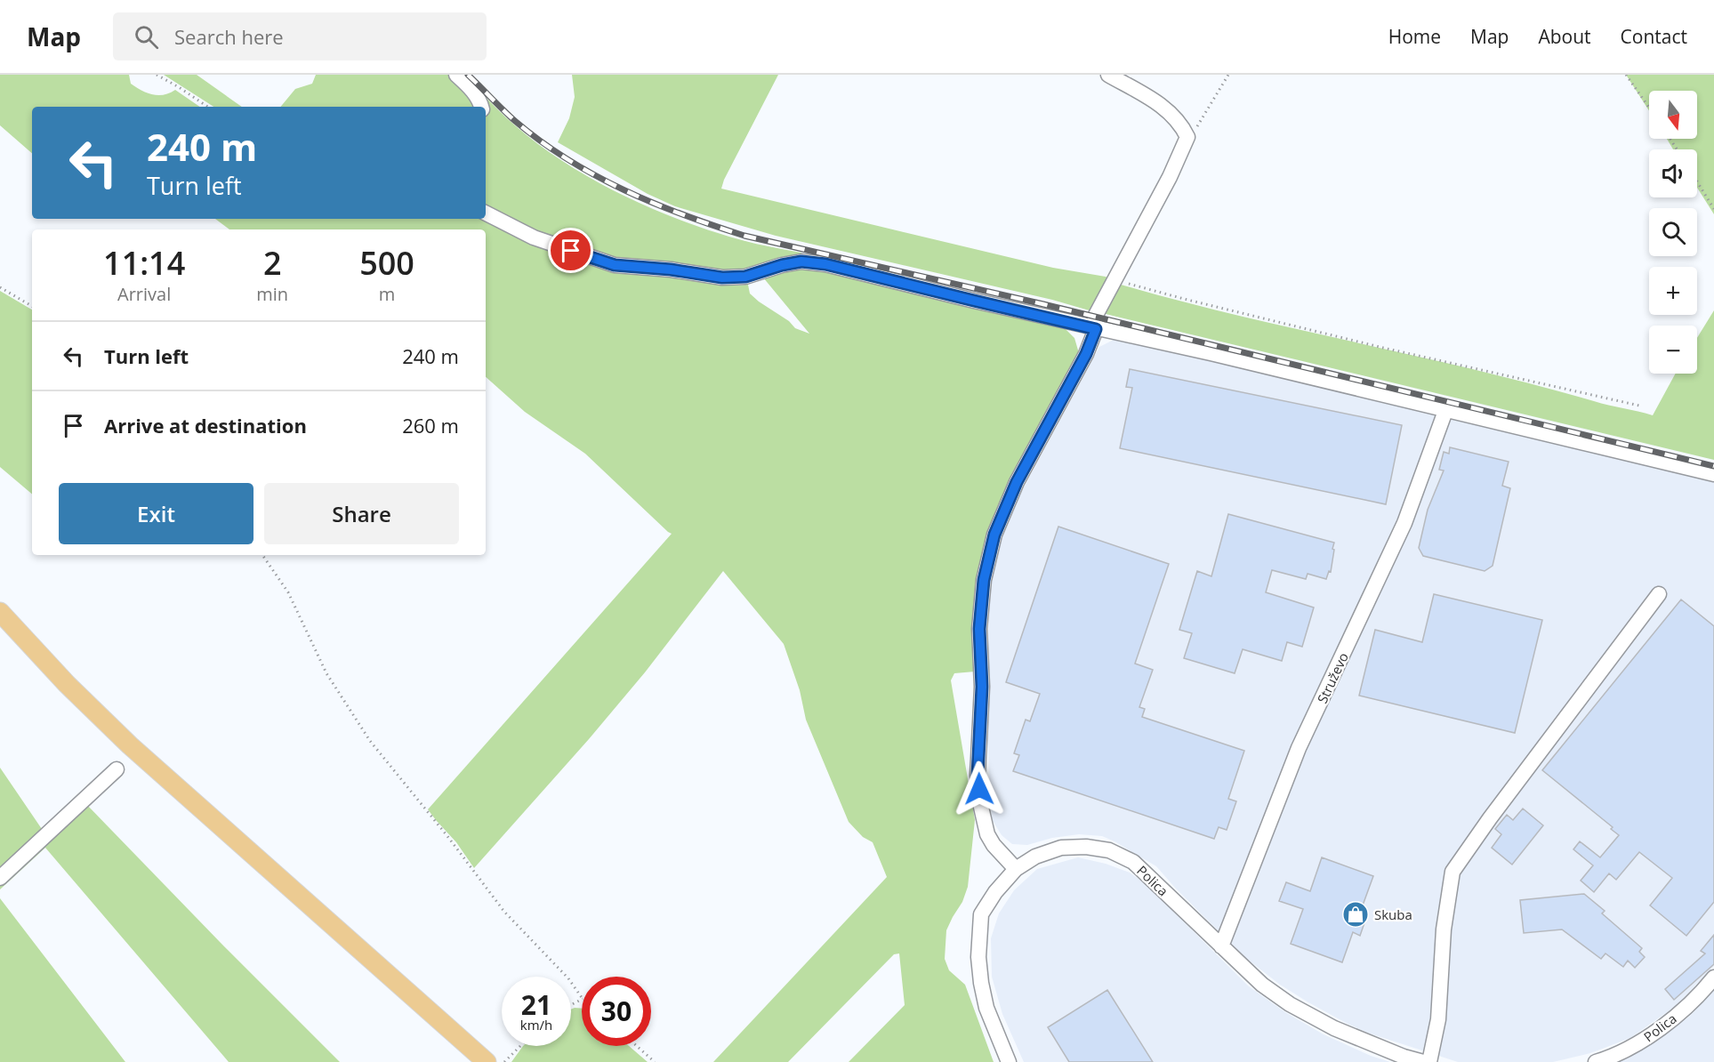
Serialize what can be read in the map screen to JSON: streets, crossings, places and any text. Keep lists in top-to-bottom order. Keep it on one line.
{"streets":{"street":["Struževo","Polica"]},"crossings":[["Struževo","Polica"]],"places":{"shop":["Skuba"]},"north":"bottom","page":{"header":"Map","search":"Search here","nav":["Home","Map","About","Contact"],"map_buttons":["+","−"],"turn":["240 m","Turn left"],"eta":["11:14","Arrival","2","min","500","m"],"list":[{"name":"Turn left","value":"240 m"},{"name":"Arrive at destination","value":"260 m"}],"buttons":["Exit","Share"],"speed":"21 km/h","limit":"30"}}
